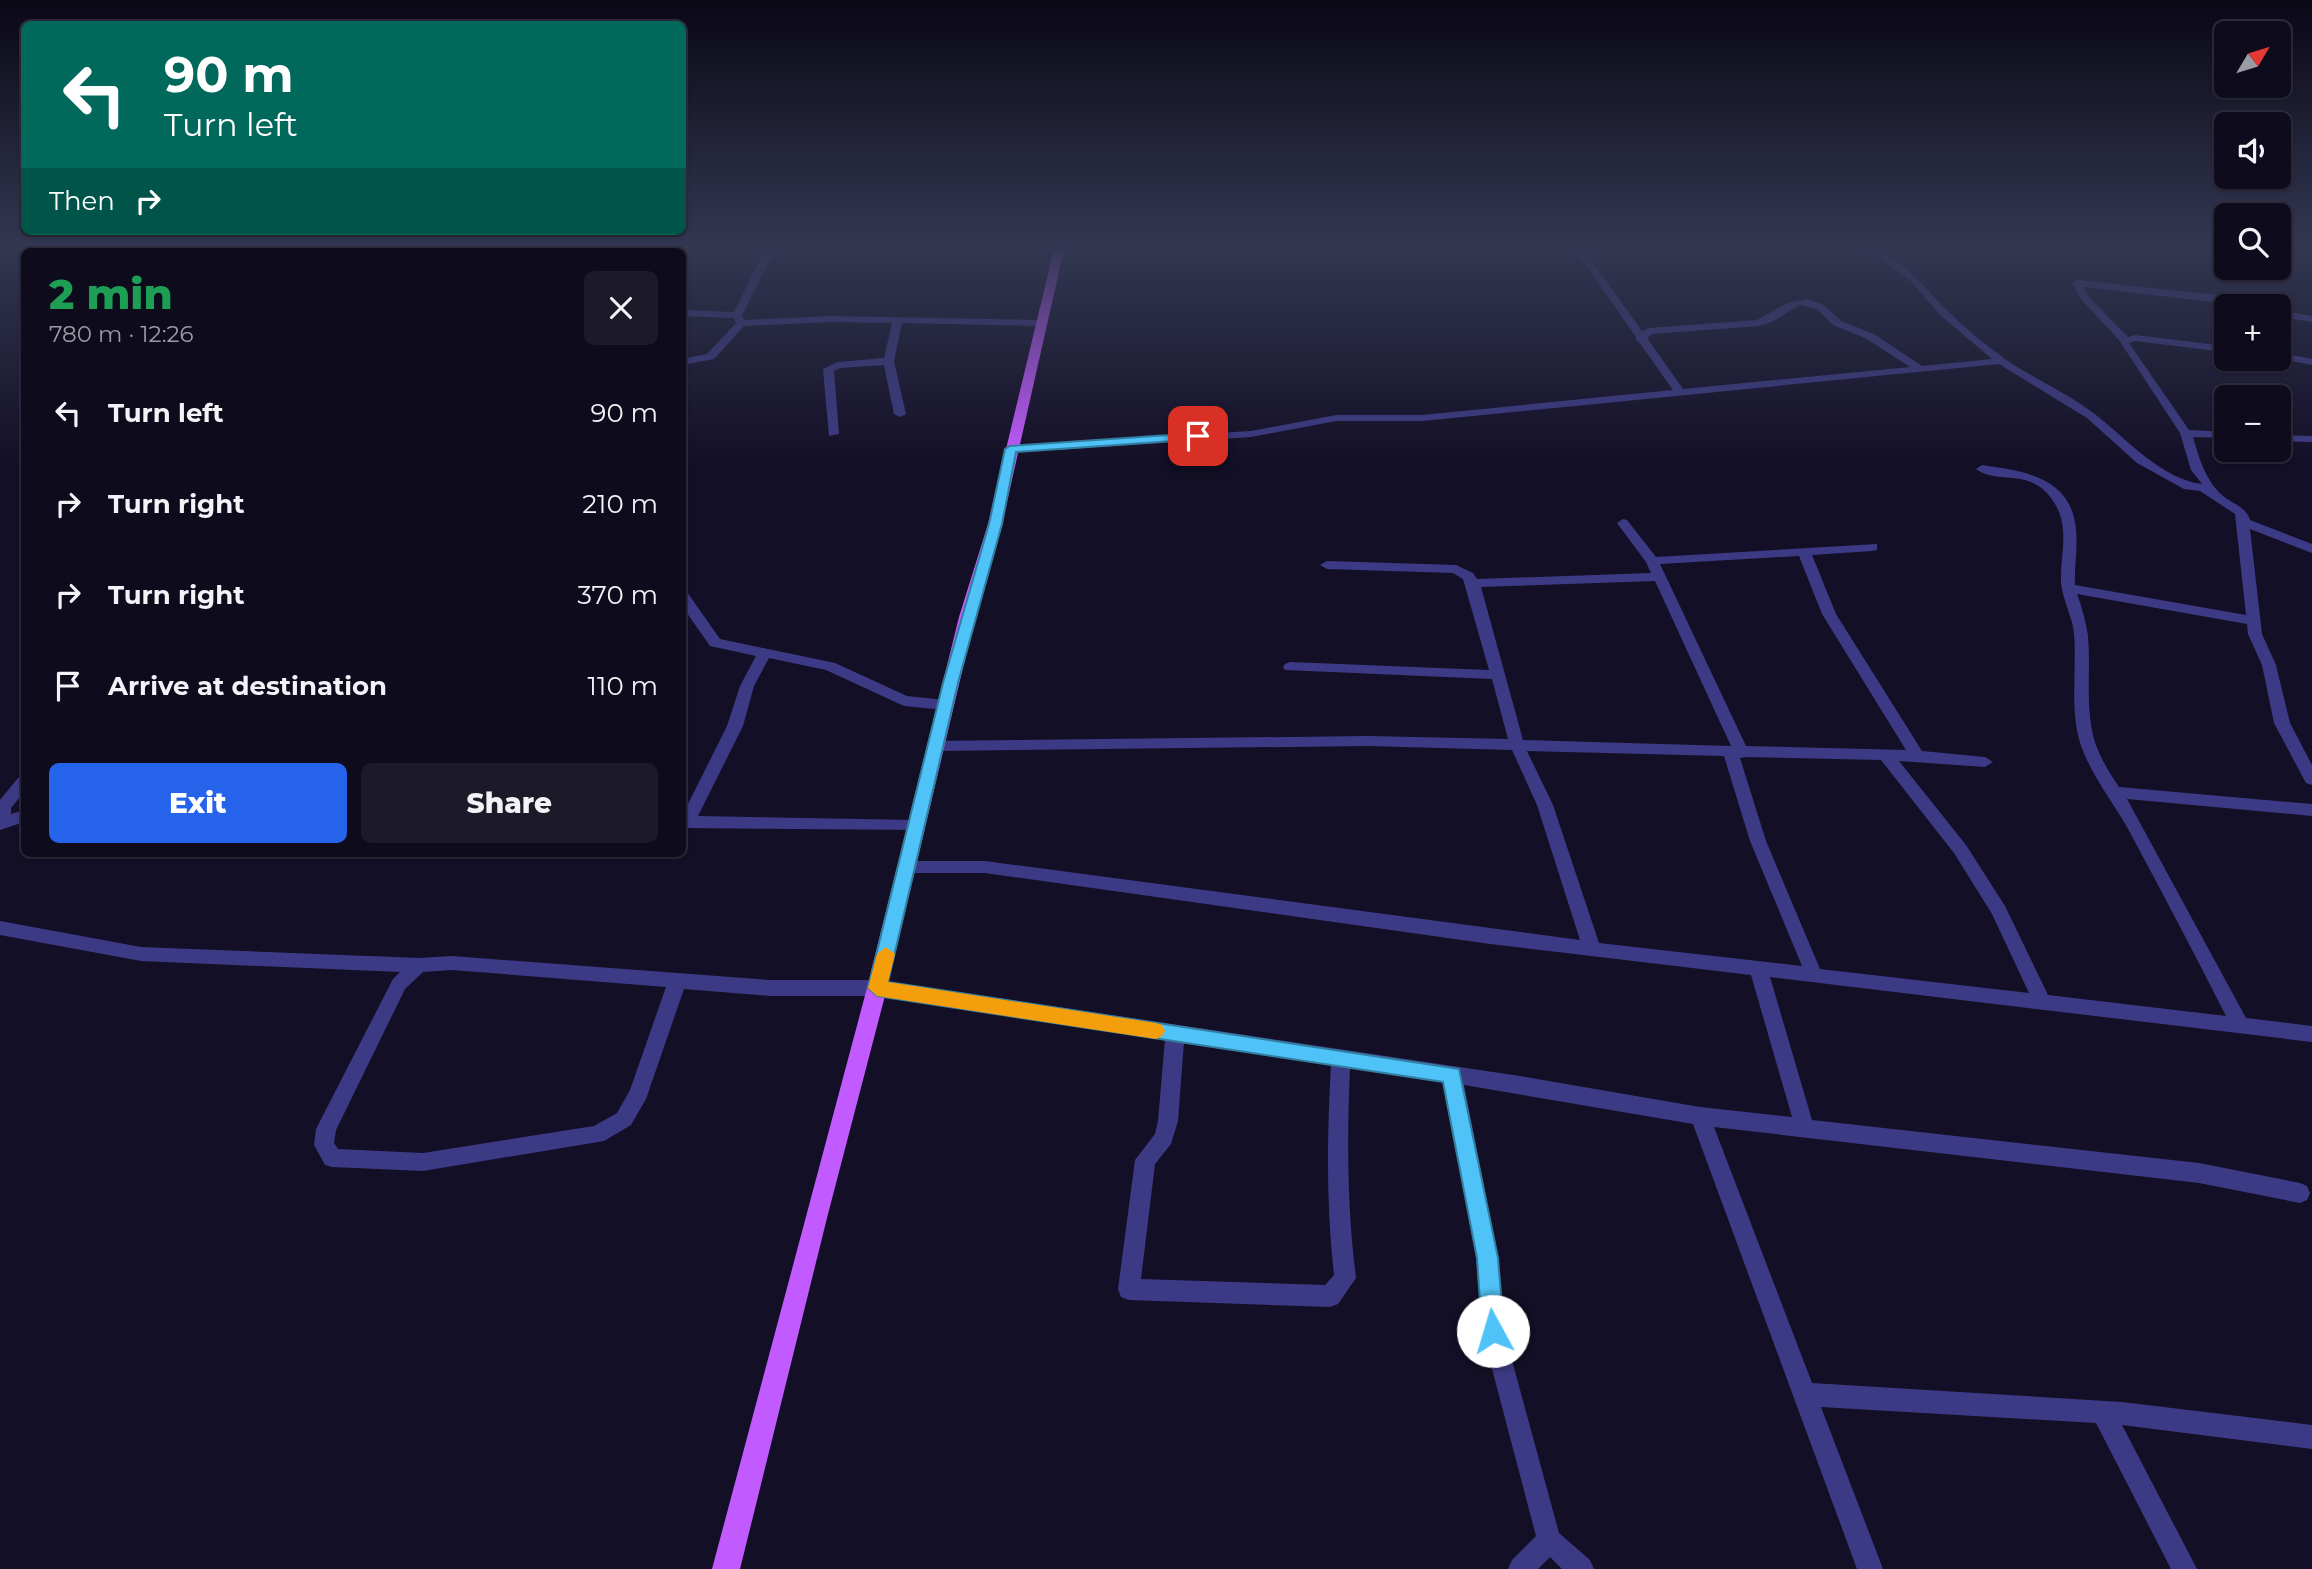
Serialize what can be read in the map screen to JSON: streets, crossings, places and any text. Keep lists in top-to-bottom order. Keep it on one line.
{"north":"top right","page":{"map_buttons":["+","−"],"turn":["90 m","Turn left"],"then":"Then","heading":["2 min","780 m · 12:26"],"list":[{"name":"Turn left","value":"90 m"},{"name":"Turn right","value":"210 m"},{"name":"Turn right","value":"370 m"},{"name":"Arrive at destination","value":"110 m"}],"buttons":["Exit","Share"]}}
